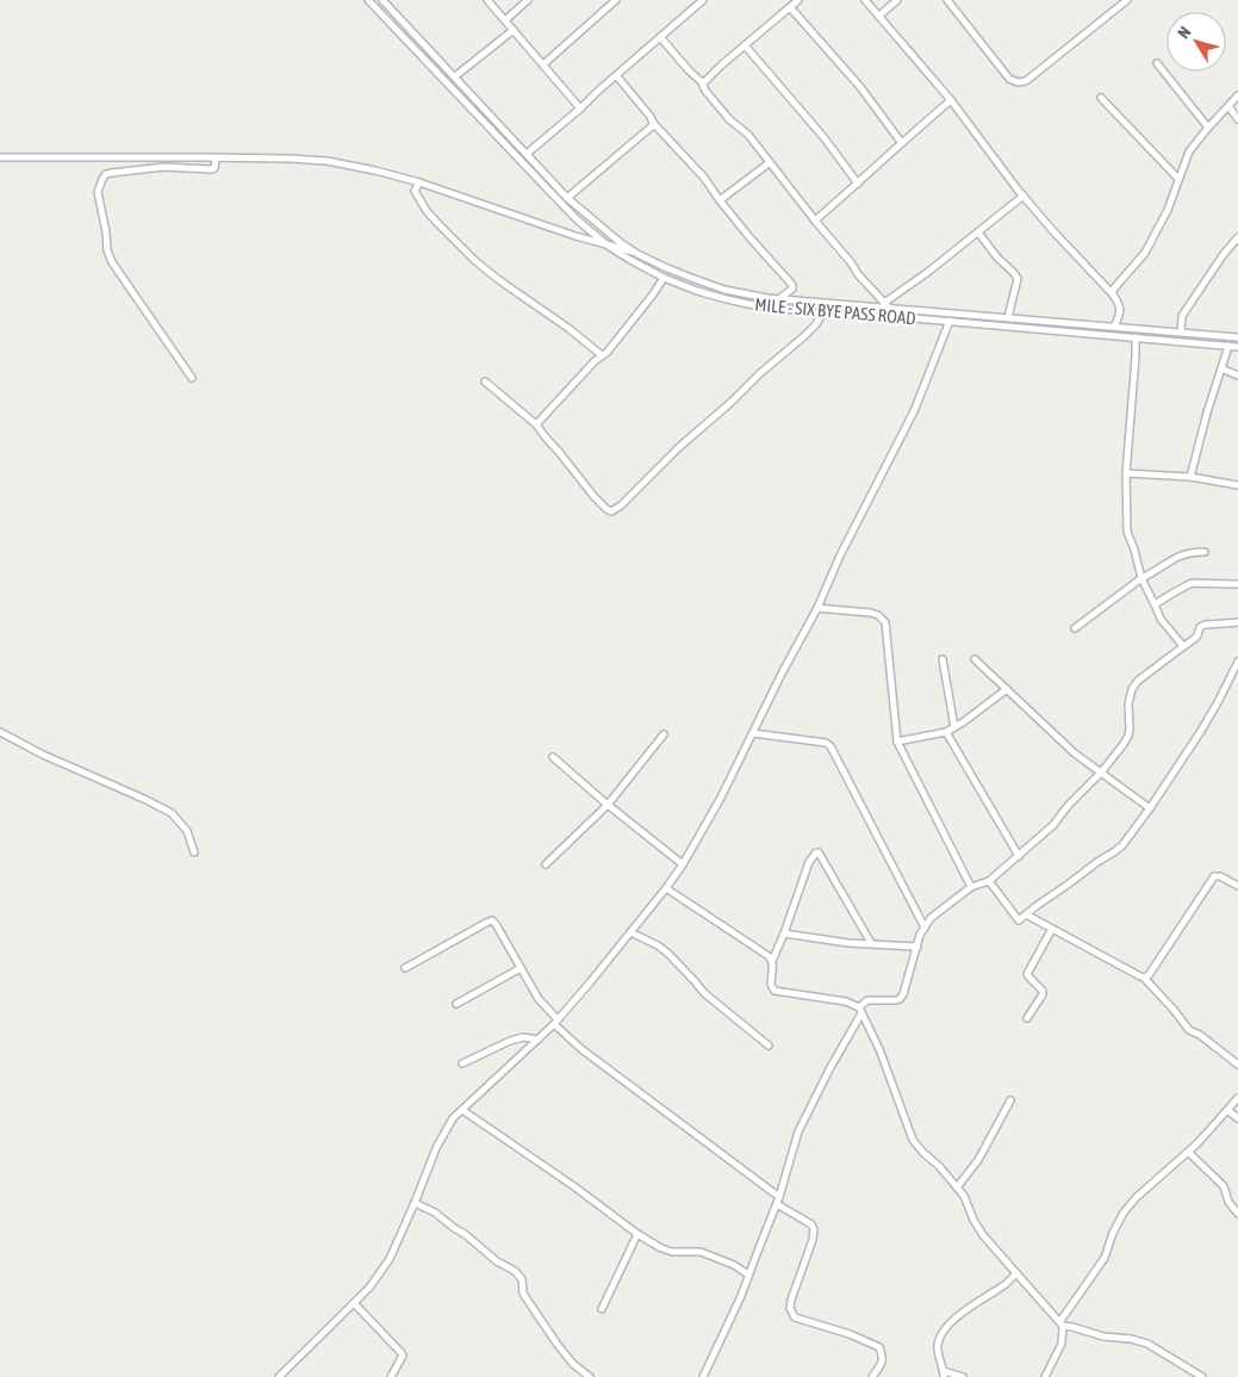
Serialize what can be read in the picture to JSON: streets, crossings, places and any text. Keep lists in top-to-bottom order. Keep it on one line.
{"streets":{"street":["MILE - SIX BYE PASS ROAD"]},"north":"top left"}
